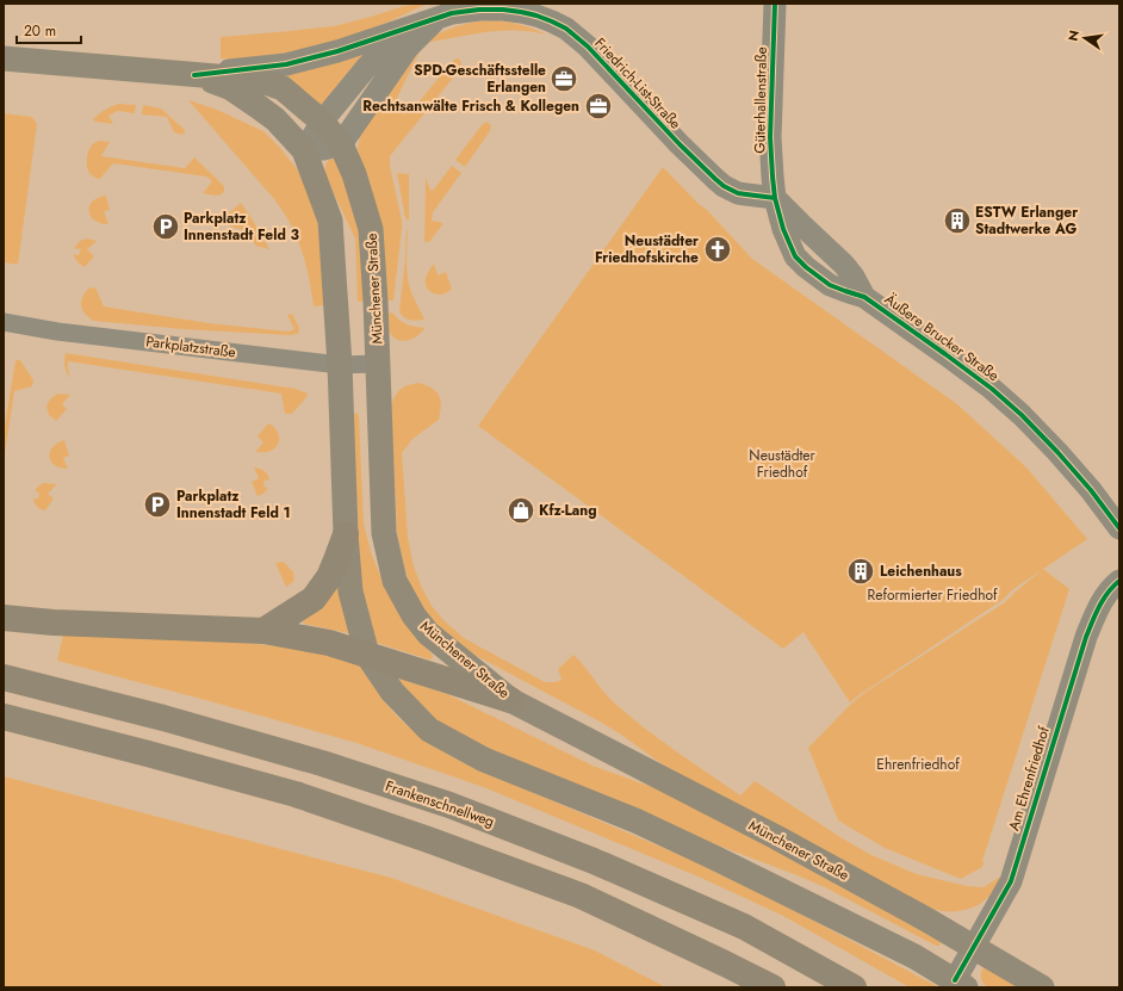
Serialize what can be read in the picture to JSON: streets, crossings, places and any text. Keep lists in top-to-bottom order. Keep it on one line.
{"streets":{"highway":["Frankenschnellweg"],"main road":["Münchener Straße"],"street":["Friedrich-List-Straße","Güterhallenstraße","Äußere Brucker Straße","Parkplatzstraße","Am Ehrenfriedhof"]},"crossings":[["Friedrich-List-Straße","Güterhallenstraße"],["Friedrich-List-Straße","Münchener Straße"],["Friedrich-List-Straße","Äußere Brucker Straße"],["Güterhallenstraße","Äußere Brucker Straße"],["Münchener Straße","Parkplatzstraße"],["Münchener Straße","Am Ehrenfriedhof"]],"parks":["Neustädter Friedhof","Reformierter Friedhof","Ehrenfriedhof"],"places":{"office":["SPD-Geschäftsstelle Erlangen","Rechtsanwälte Frisch & Kollegen"],"building":["ESTW Erlanger Stadtwerke AG","Leichenhaus"],"parking":["Parkplatz Innenstadt Feld 3","Parkplatz Innenstadt Feld 1"],"church":["Neustädter Friedhofskirche"],"shop":["Kfz-Lang"]},"scale_bar":"20 m","north":"left"}
